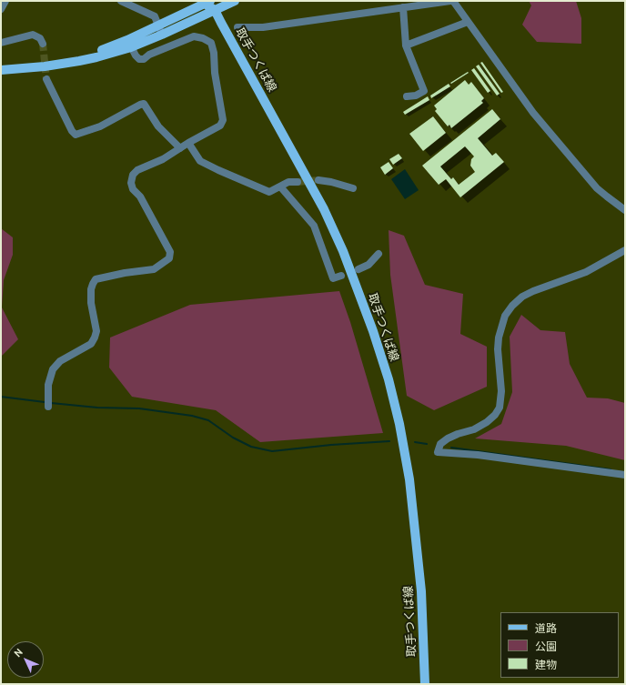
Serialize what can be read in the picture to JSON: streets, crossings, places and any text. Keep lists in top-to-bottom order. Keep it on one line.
{"streets":{"main road":["取手つくば線"]},"legend":["道路","公園","建物"],"north":"top left"}
